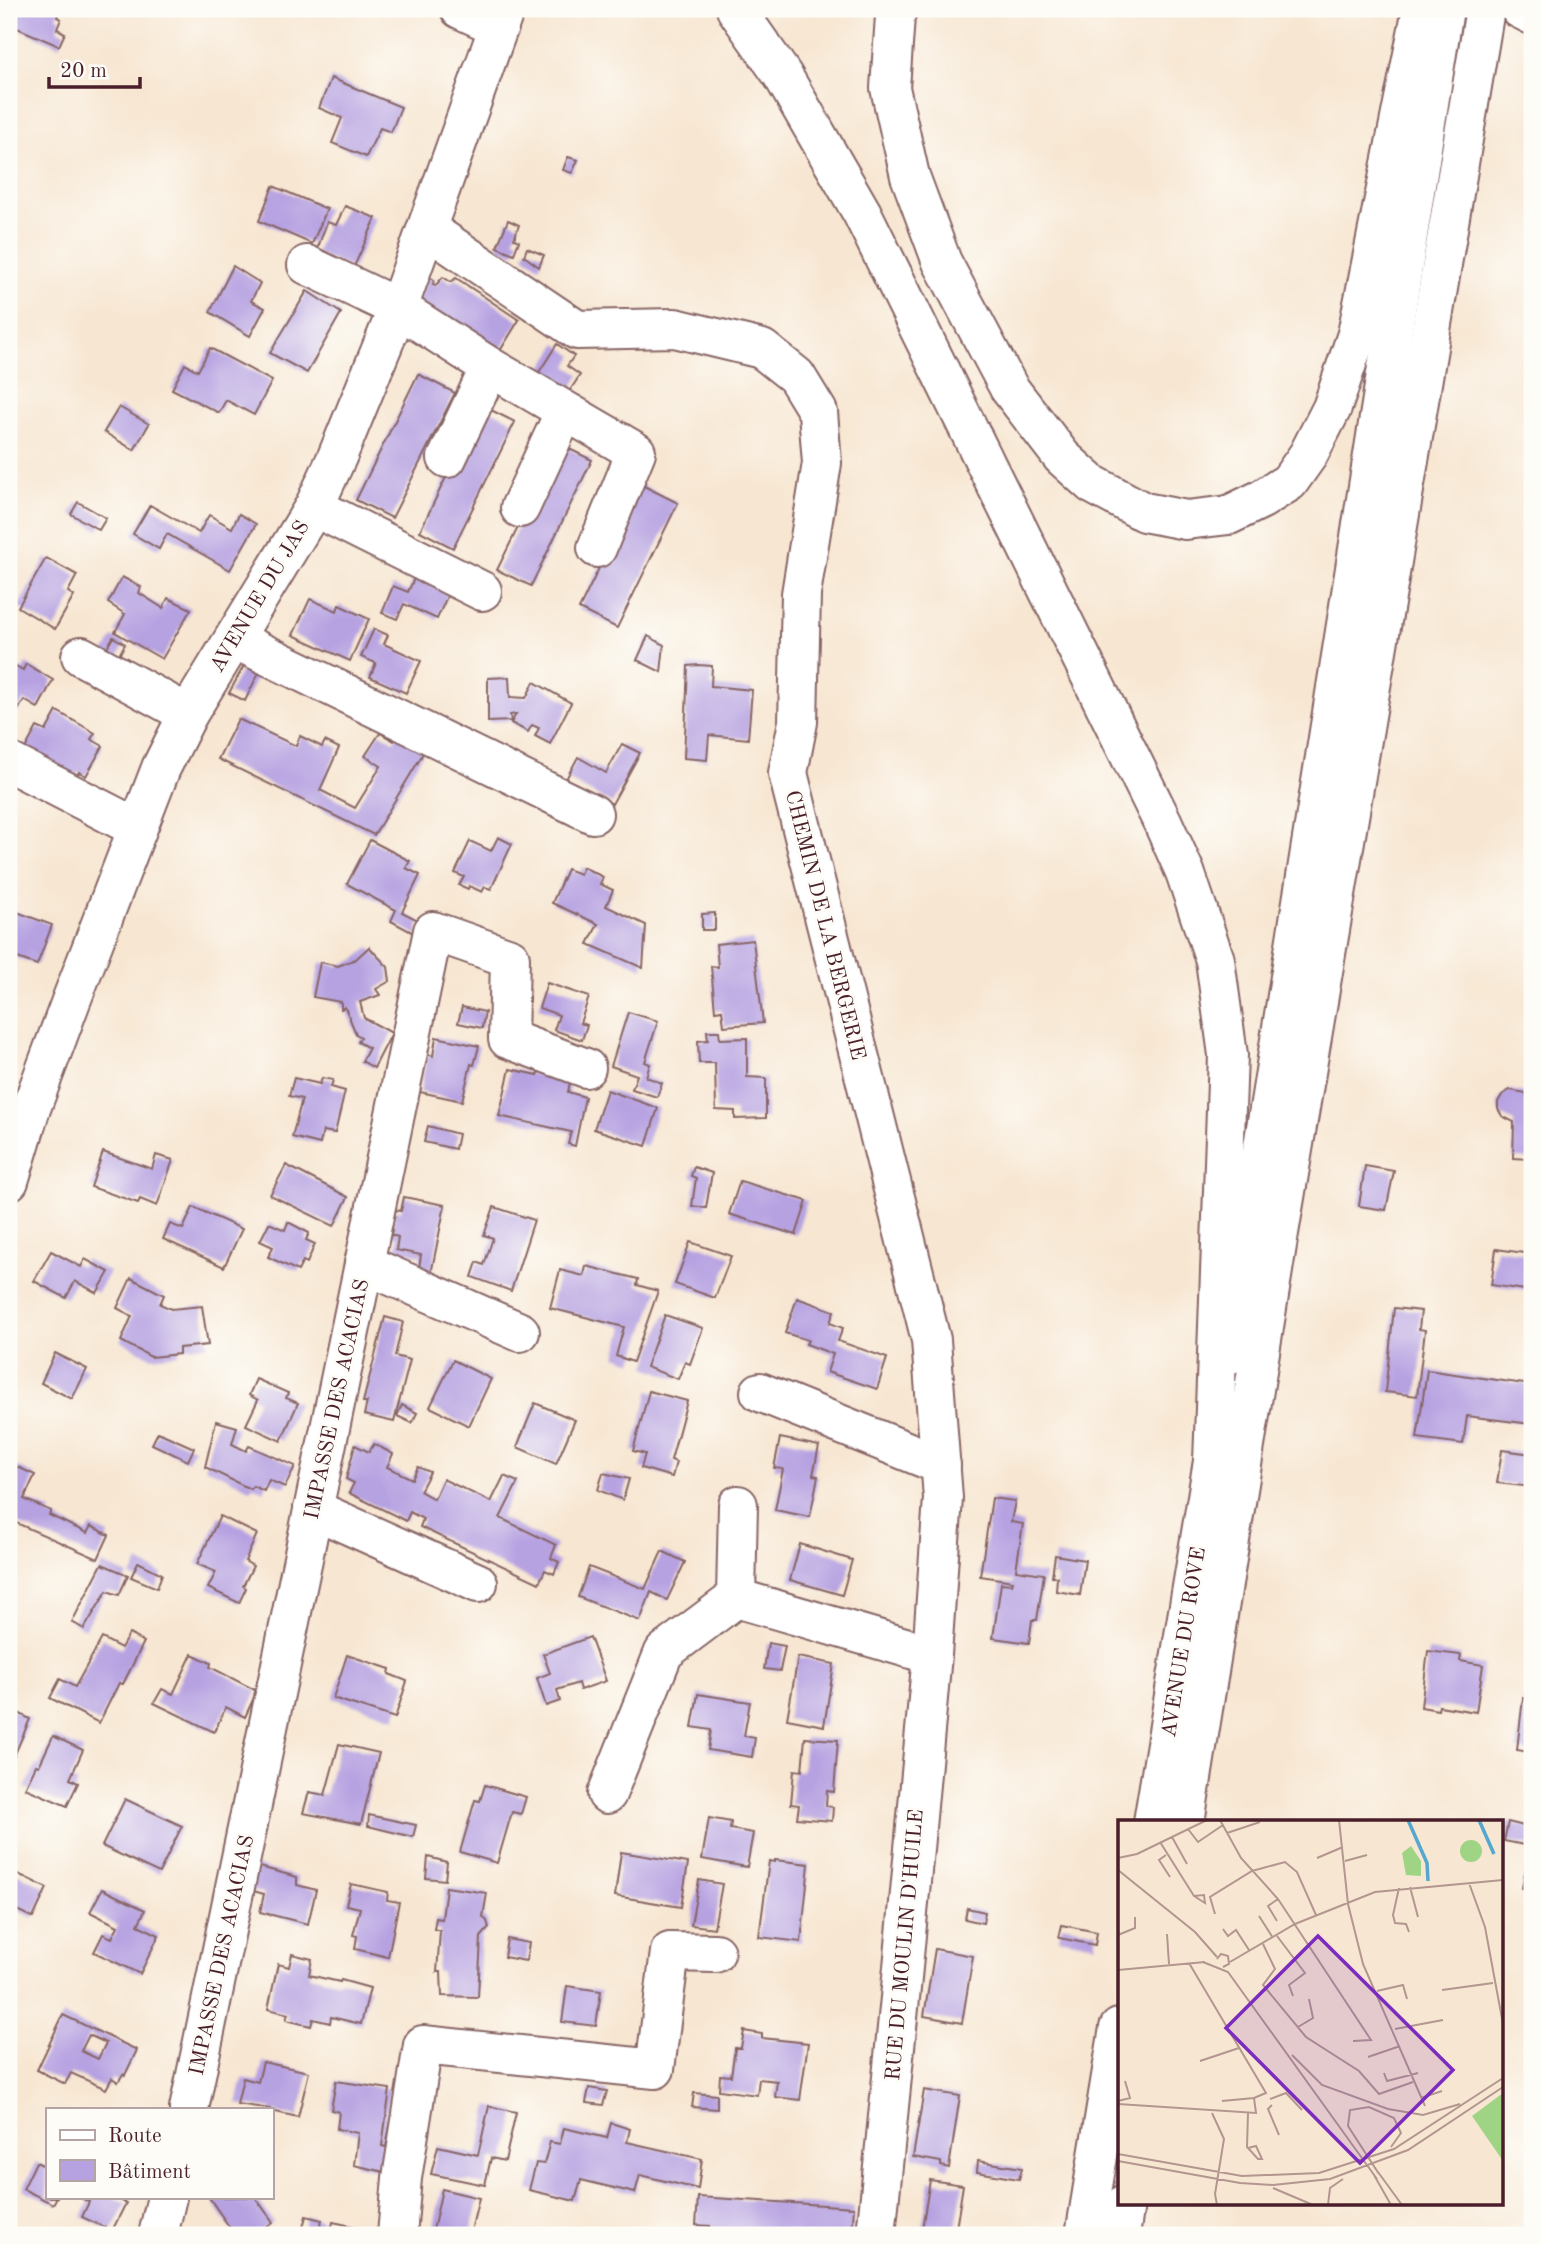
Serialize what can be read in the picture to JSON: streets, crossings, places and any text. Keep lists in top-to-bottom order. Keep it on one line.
{"streets":{"main road":["AVENUE DU JAS","CHEMIN DE LA BERGERIE","IMPASSE DES ACACIAS","AVENUE DU ROVE","RUE DU MOULIN D'HUILE"]},"crossings":[["AVENUE DU JAS","CHEMIN DE LA BERGERIE"],["CHEMIN DE LA BERGERIE","RUE DU MOULIN D'HUILE"]],"legend":["Route","Bâtiment"],"scale_bar":"20 m"}
